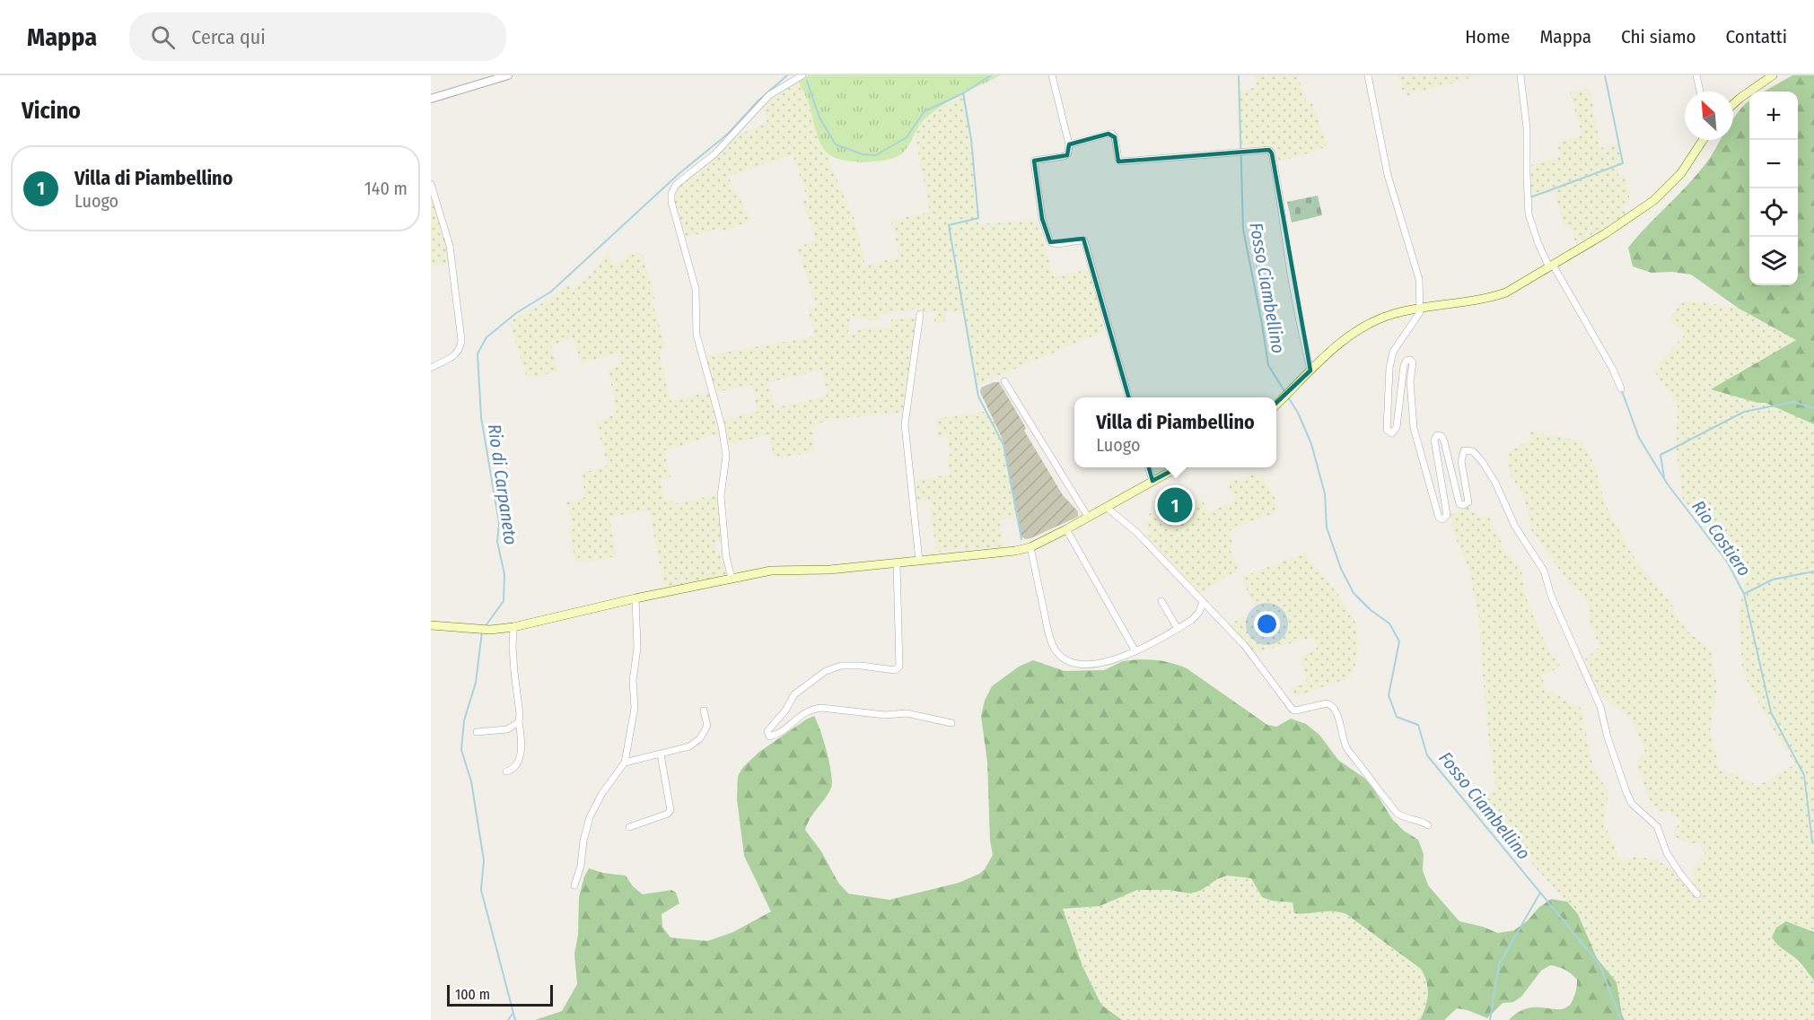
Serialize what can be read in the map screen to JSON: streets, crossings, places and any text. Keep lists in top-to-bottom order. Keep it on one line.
{"water":["Fosso Ciambellino","Rio di Carpaneto","Rio Costiero"],"scale_bar":"100 m","north":"top left","page":{"header":"Mappa","search":"Cerca qui","nav":["Home","Mappa","Chi siamo","Contatti"],"heading":"Vicino","map_buttons":["+","−"],"list":[{"mark":"1","name":"Villa di Piambellino","note":"Luogo","value":"140 m"}],"popup":["Villa di Piambellino","Luogo"],"pins":"1","scale":"100 m"}}
